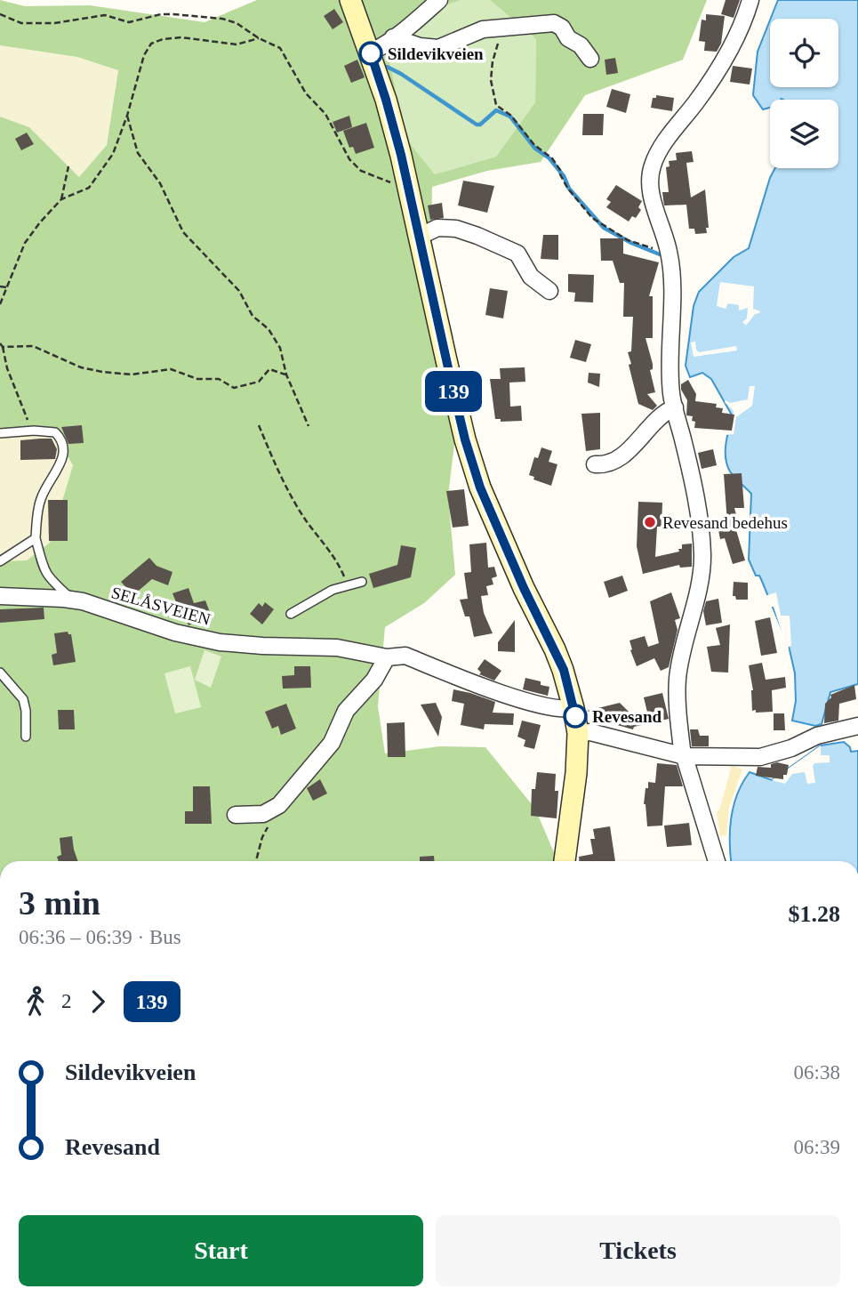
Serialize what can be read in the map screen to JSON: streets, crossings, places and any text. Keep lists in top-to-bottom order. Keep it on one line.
{"streets":{"street":["SELÅSVEIEN"]},"places":["Sildevikveien","Revesand bedehus","Revesand"],"lines":["bus line 139"],"page":{"on_map":"139","heading":["3 min","06:36 – 06:39 · Bus","$1.28"],"legs":["2","139"],"list":[{"name":"Sildevikveien","value":"06:38"},{"name":"Revesand","value":"06:39"}],"buttons":["Start","Tickets"]}}
